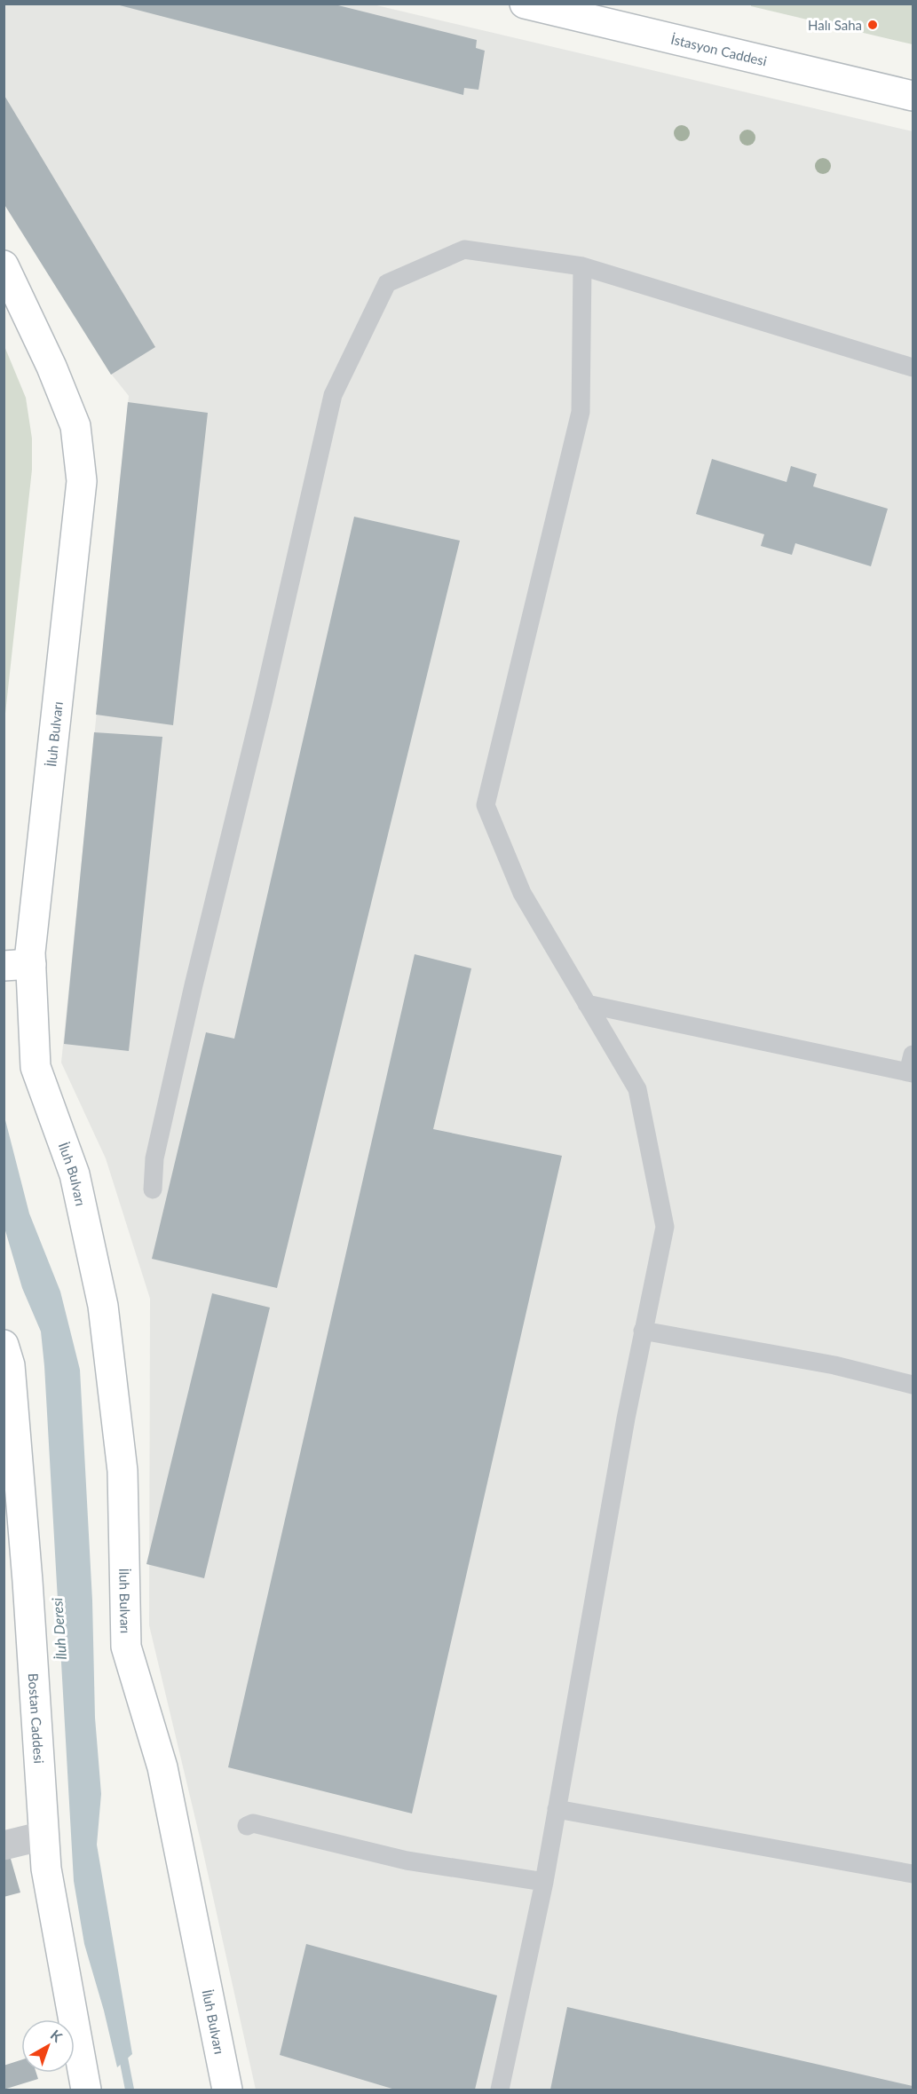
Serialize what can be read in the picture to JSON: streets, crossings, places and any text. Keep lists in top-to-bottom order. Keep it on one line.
{"streets":{"street":["İstasyon Caddesi","İluh Bulvarı","Bostan Caddesi"]},"water":["İluh Deresi"],"places":["Halı Saha"],"north":"top right"}
